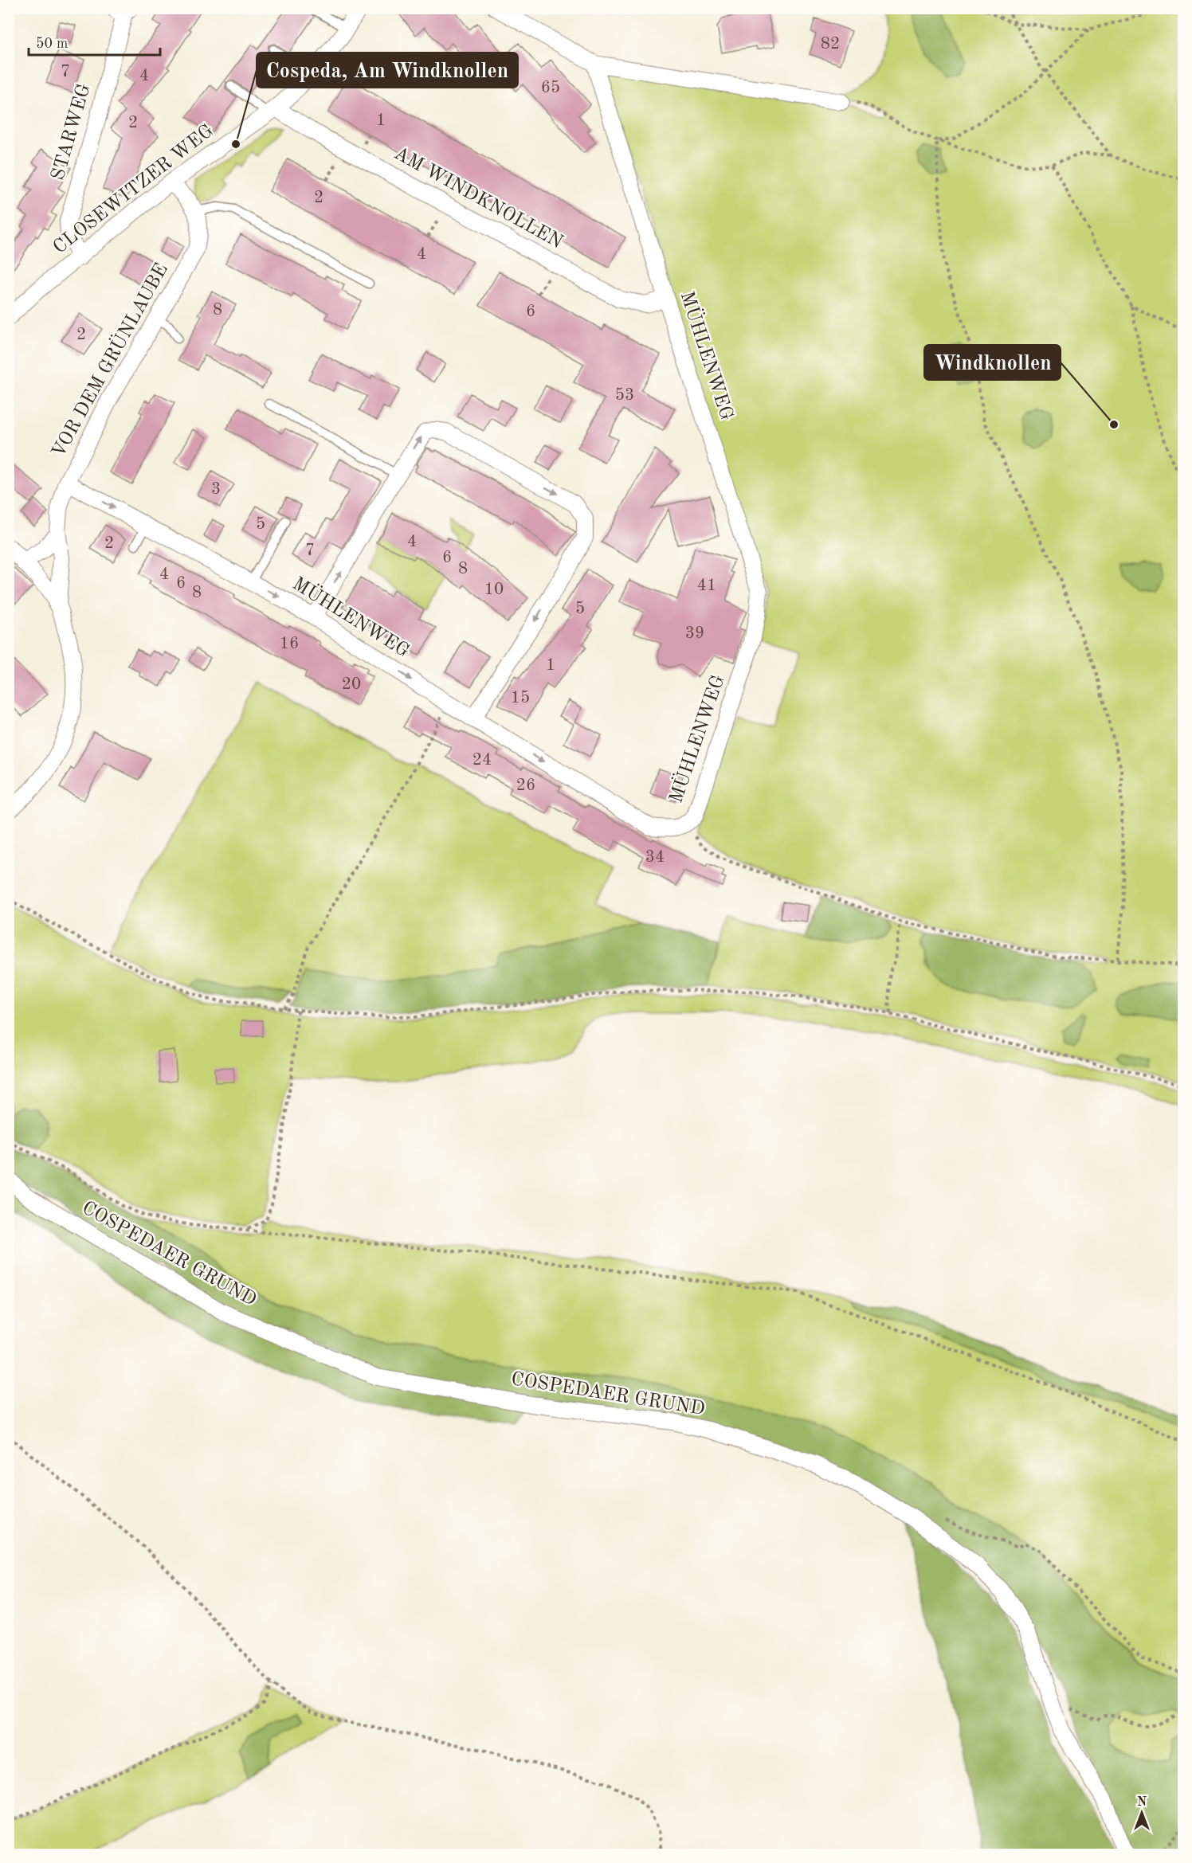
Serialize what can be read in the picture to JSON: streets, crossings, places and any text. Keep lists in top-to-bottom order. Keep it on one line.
{"streets":{"street":["STARWEG","CLOSEWITZER WEG","AM WINDKNOLLEN","MÜHLENWEG","VOR DEM GRÜNLAUBE","COSPEDAER GRUND"]},"crossings":[["STARWEG","CLOSEWITZER WEG"],["CLOSEWITZER WEG","AM WINDKNOLLEN"],["CLOSEWITZER WEG","VOR DEM GRÜNLAUBE"],["AM WINDKNOLLEN","MÜHLENWEG"],["MÜHLENWEG","VOR DEM GRÜNLAUBE"]],"one_way":["MÜHLENWEG"],"places":["Cospeda, Am Windknollen","Windknollen"],"house_numbers":["82","7","4","65","1","2","2","4","8","6","2","53","3","5","4","2","7","6","8","4","6","41","10","8","5","39","16","1","20","15","24","26","34"],"scale_bar":"50 m","north":"top"}
